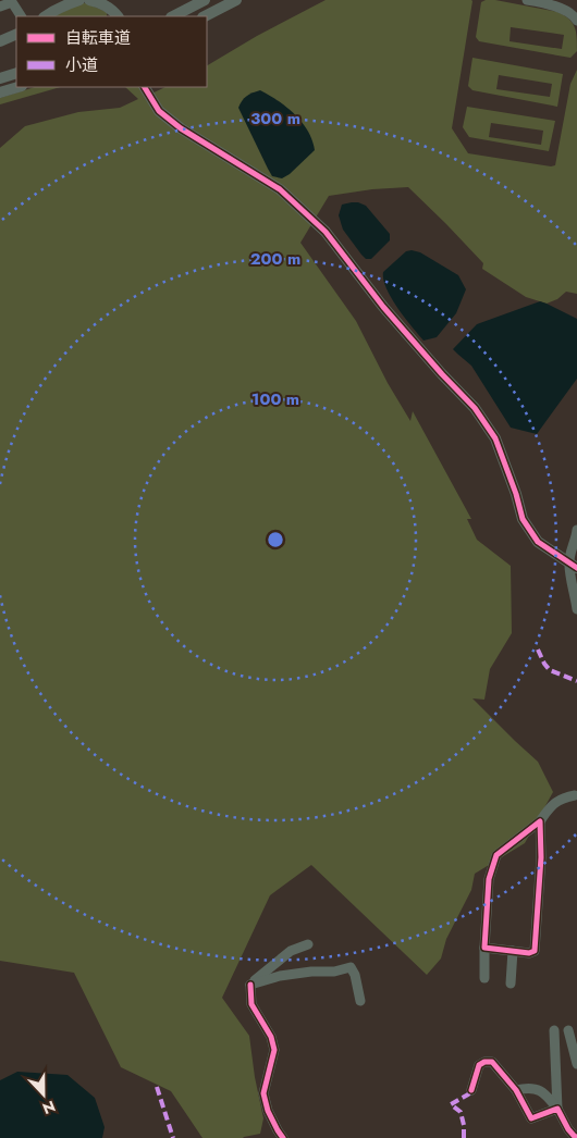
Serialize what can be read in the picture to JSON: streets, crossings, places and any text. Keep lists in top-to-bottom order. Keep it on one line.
{"legend":["自転車道","小道"],"north":"bottom","rings":["300 m","200 m","100 m"]}
